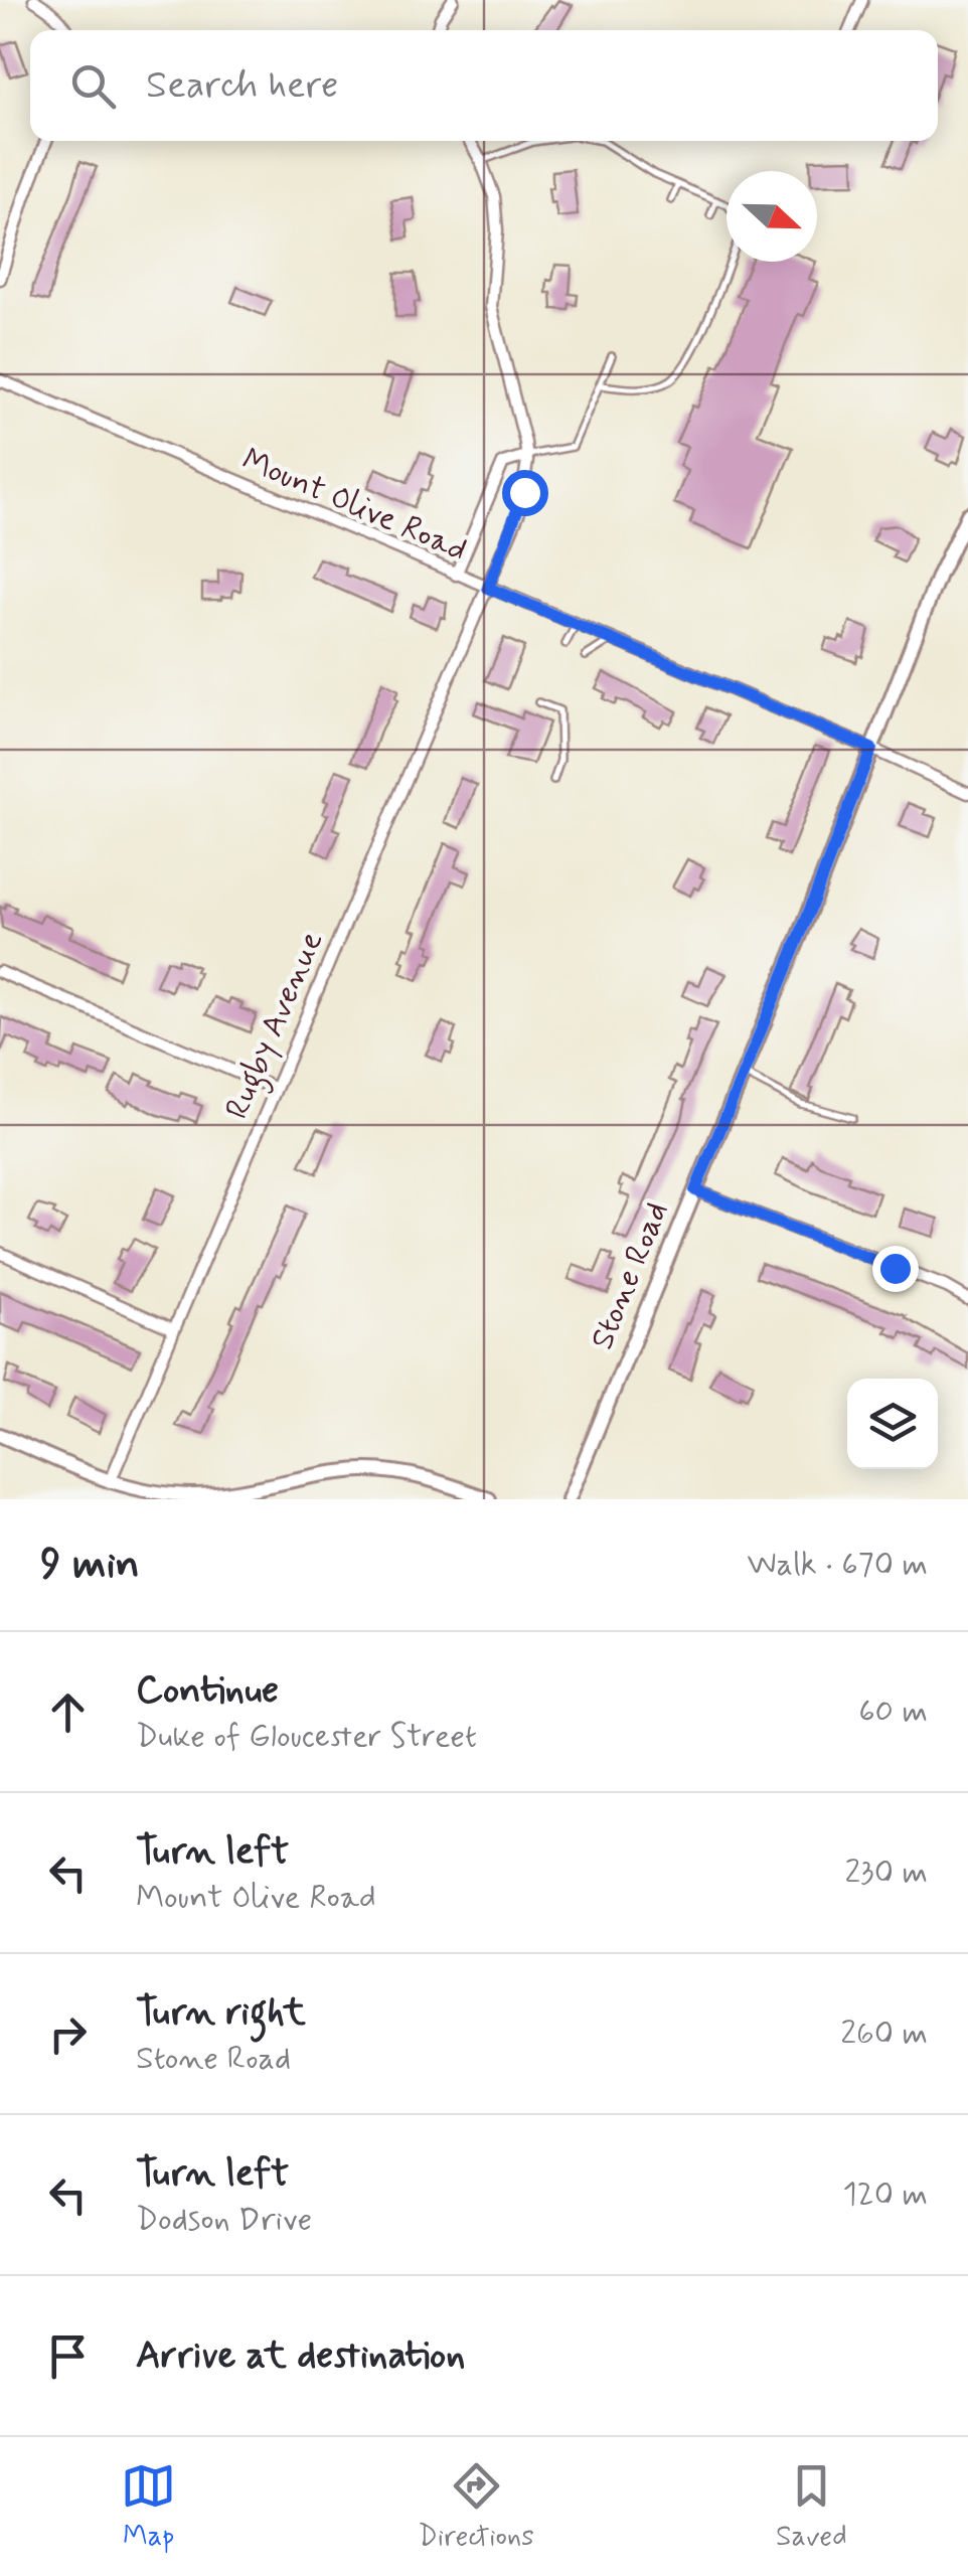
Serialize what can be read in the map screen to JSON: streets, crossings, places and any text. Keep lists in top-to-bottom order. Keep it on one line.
{"streets":{"street":["Mount Olive Road","Rugby Avenue","Stone Road"]},"crossings":[["Mount Olive Road","Rugby Avenue"],["Mount Olive Road","Stone Road"]],"north":"right","page":{"search":"Search here","heading":["9 min","Walk · 670 m"],"list":[["Continue","Duke of Gloucester Street","60 m"],["Turn left","Mount Olive Road","230 m"],["Turn right","Stone Road","260 m"],["Turn left","Dodson Drive","120 m"],"Arrive at destination"],"nav":["Map","Directions","Saved"]}}
